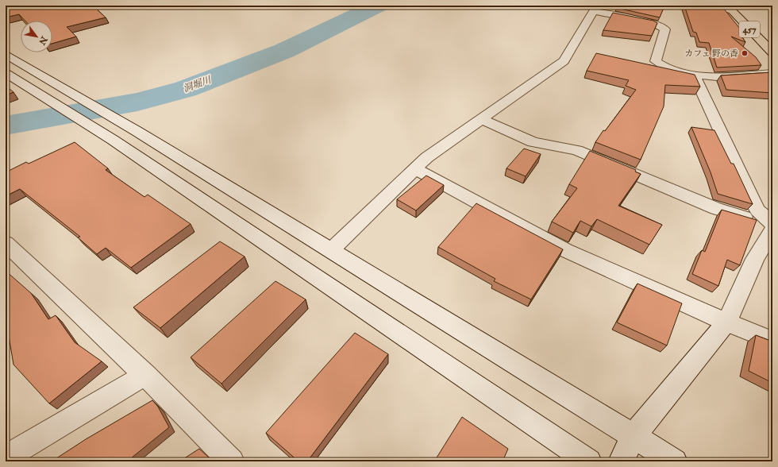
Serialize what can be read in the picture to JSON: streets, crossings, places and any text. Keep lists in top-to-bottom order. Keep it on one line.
{"streets":{"highway":["457"]},"water":["洞堀川"],"places":["カフェ 野の香"],"north":"bottom right"}
